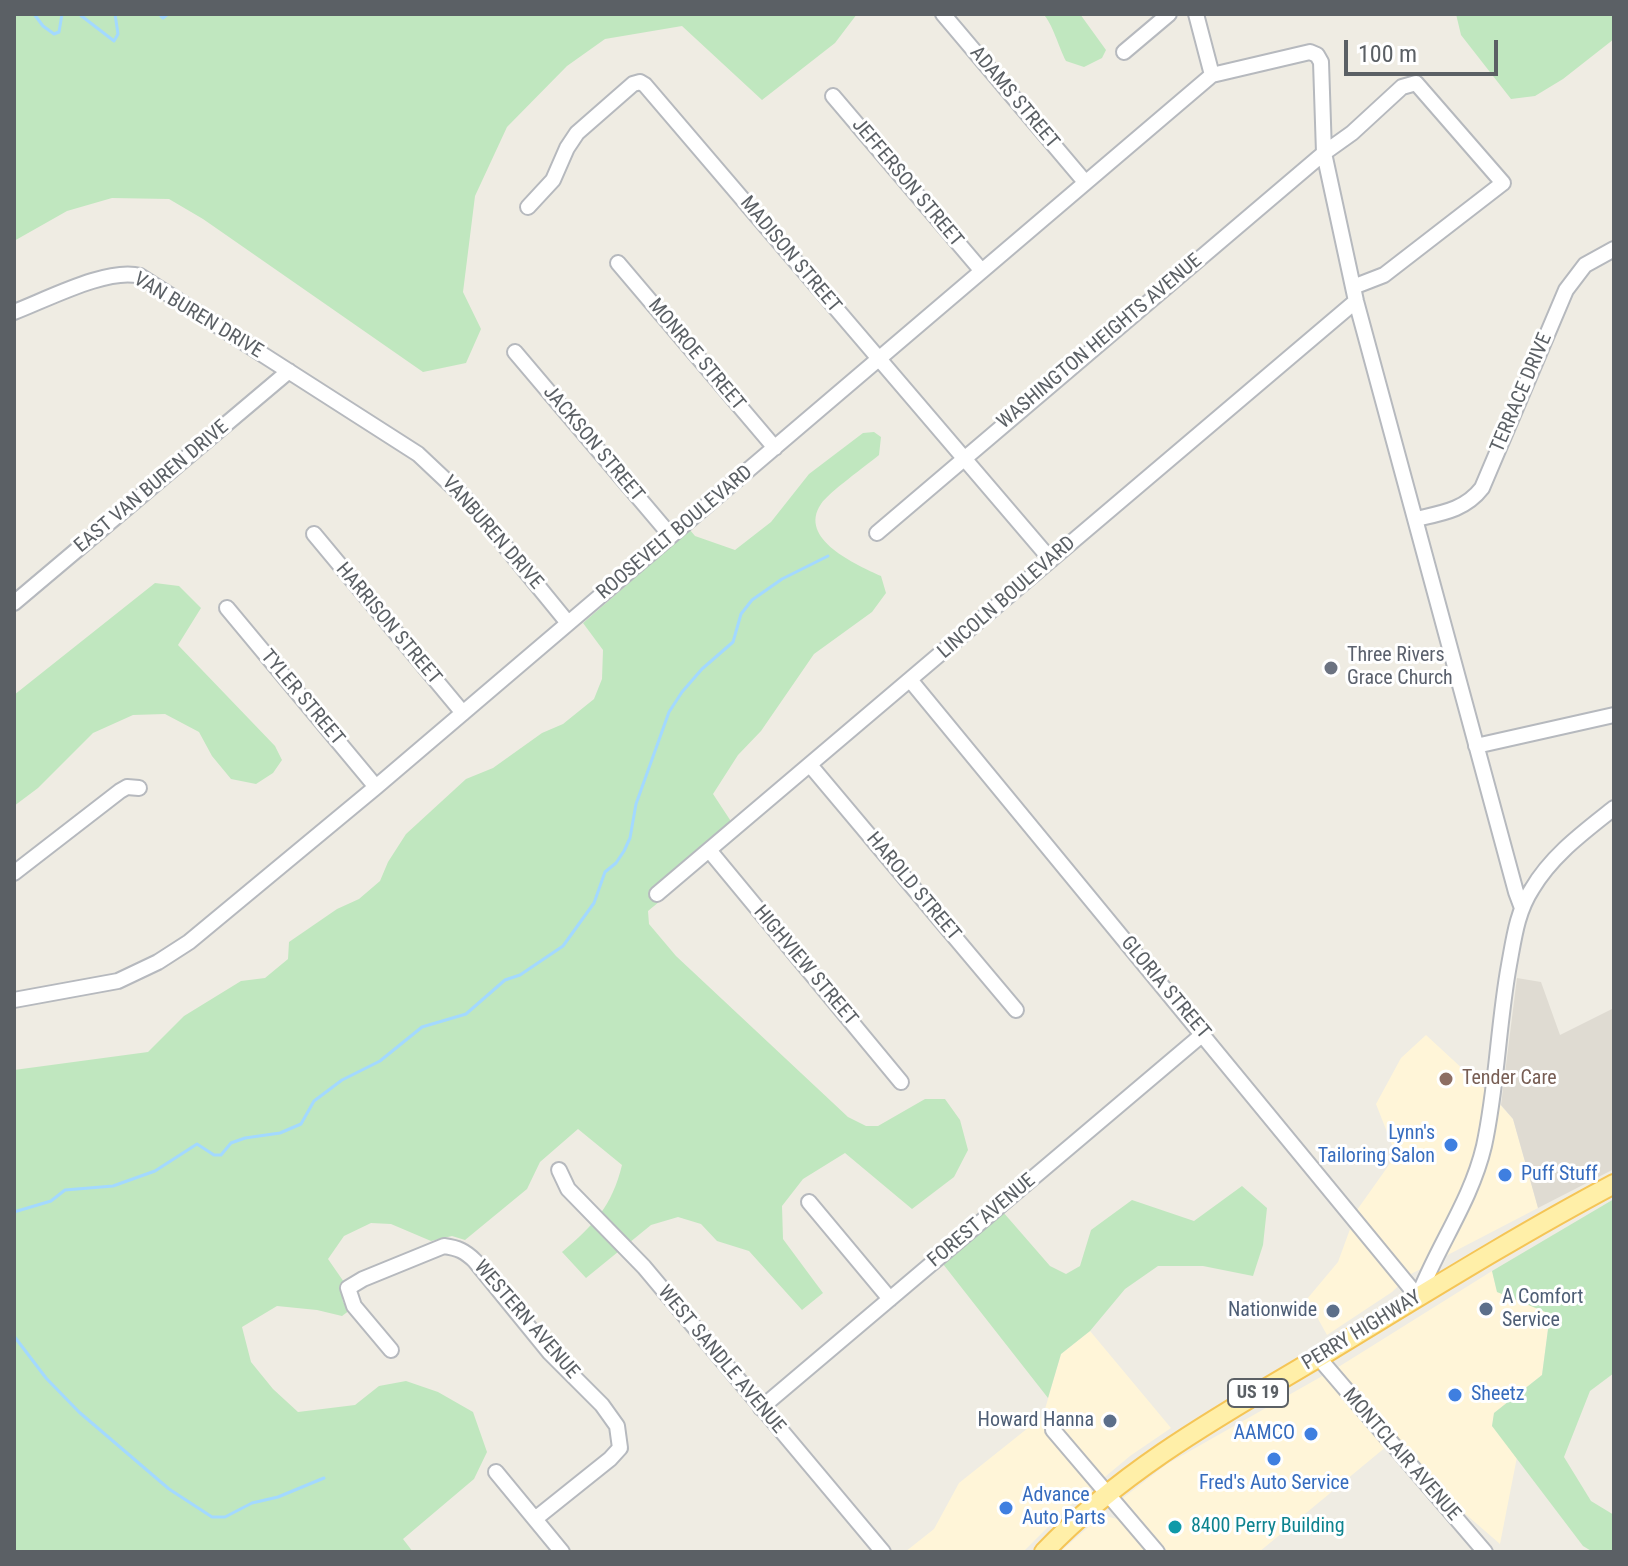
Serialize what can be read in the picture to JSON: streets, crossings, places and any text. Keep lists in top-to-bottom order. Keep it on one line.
{"streets":{"main road":["PERRY HIGHWAY","US 19"],"street":["ADAMS STREET","JEFFERSON STREET","MADISON STREET","VAN BUREN DRIVE","WASHINGTON HEIGHTS AVENUE","MONROE STREET","TERRACE DRIVE","JACKSON STREET","EAST VAN BUREN DRIVE","VANBUREN DRIVE","ROOSEVELT BOULEVARD","LINCOLN BOULEVARD","HARRISON STREET","TYLER STREET","HAROLD STREET","HIGHVIEW STREET","GLORIA STREET","FOREST AVENUE","WESTERN AVENUE","WEST SANDLE AVENUE","MONTCLAIR AVENUE"]},"crossings":[["ADAMS STREET","ROOSEVELT BOULEVARD"],["JEFFERSON STREET","ROOSEVELT BOULEVARD"],["MADISON STREET","WASHINGTON HEIGHTS AVENUE"],["MADISON STREET","ROOSEVELT BOULEVARD"],["MADISON STREET","LINCOLN BOULEVARD"],["VAN BUREN DRIVE","EAST VAN BUREN DRIVE"],["VAN BUREN DRIVE","VANBUREN DRIVE"],["WASHINGTON HEIGHTS AVENUE","ROOSEVELT BOULEVARD"],["WASHINGTON HEIGHTS AVENUE","LINCOLN BOULEVARD"],["MONROE STREET","ROOSEVELT BOULEVARD"],["JACKSON STREET","ROOSEVELT BOULEVARD"],["EAST VAN BUREN DRIVE","VANBUREN DRIVE"],["VANBUREN DRIVE","ROOSEVELT BOULEVARD"],["ROOSEVELT BOULEVARD","HARRISON STREET"],["ROOSEVELT BOULEVARD","TYLER STREET"],["LINCOLN BOULEVARD","HAROLD STREET"],["LINCOLN BOULEVARD","HIGHVIEW STREET"],["LINCOLN BOULEVARD","GLORIA STREET"],["GLORIA STREET","FOREST AVENUE"],["GLORIA STREET","PERRY HIGHWAY"],["FOREST AVENUE","WEST SANDLE AVENUE"],["PERRY HIGHWAY","MONTCLAIR AVENUE"]],"places":["Three Rivers Grace Church","Tender Care","Lynn's Tailoring Salon","Puff Stuff","A Comfort Service","Nationwide","Sheetz","Howard Hanna","AAMCO","Fred's Auto Service","Advance Auto Parts","8400 Perry Building"],"scale_bar":"100 m"}
